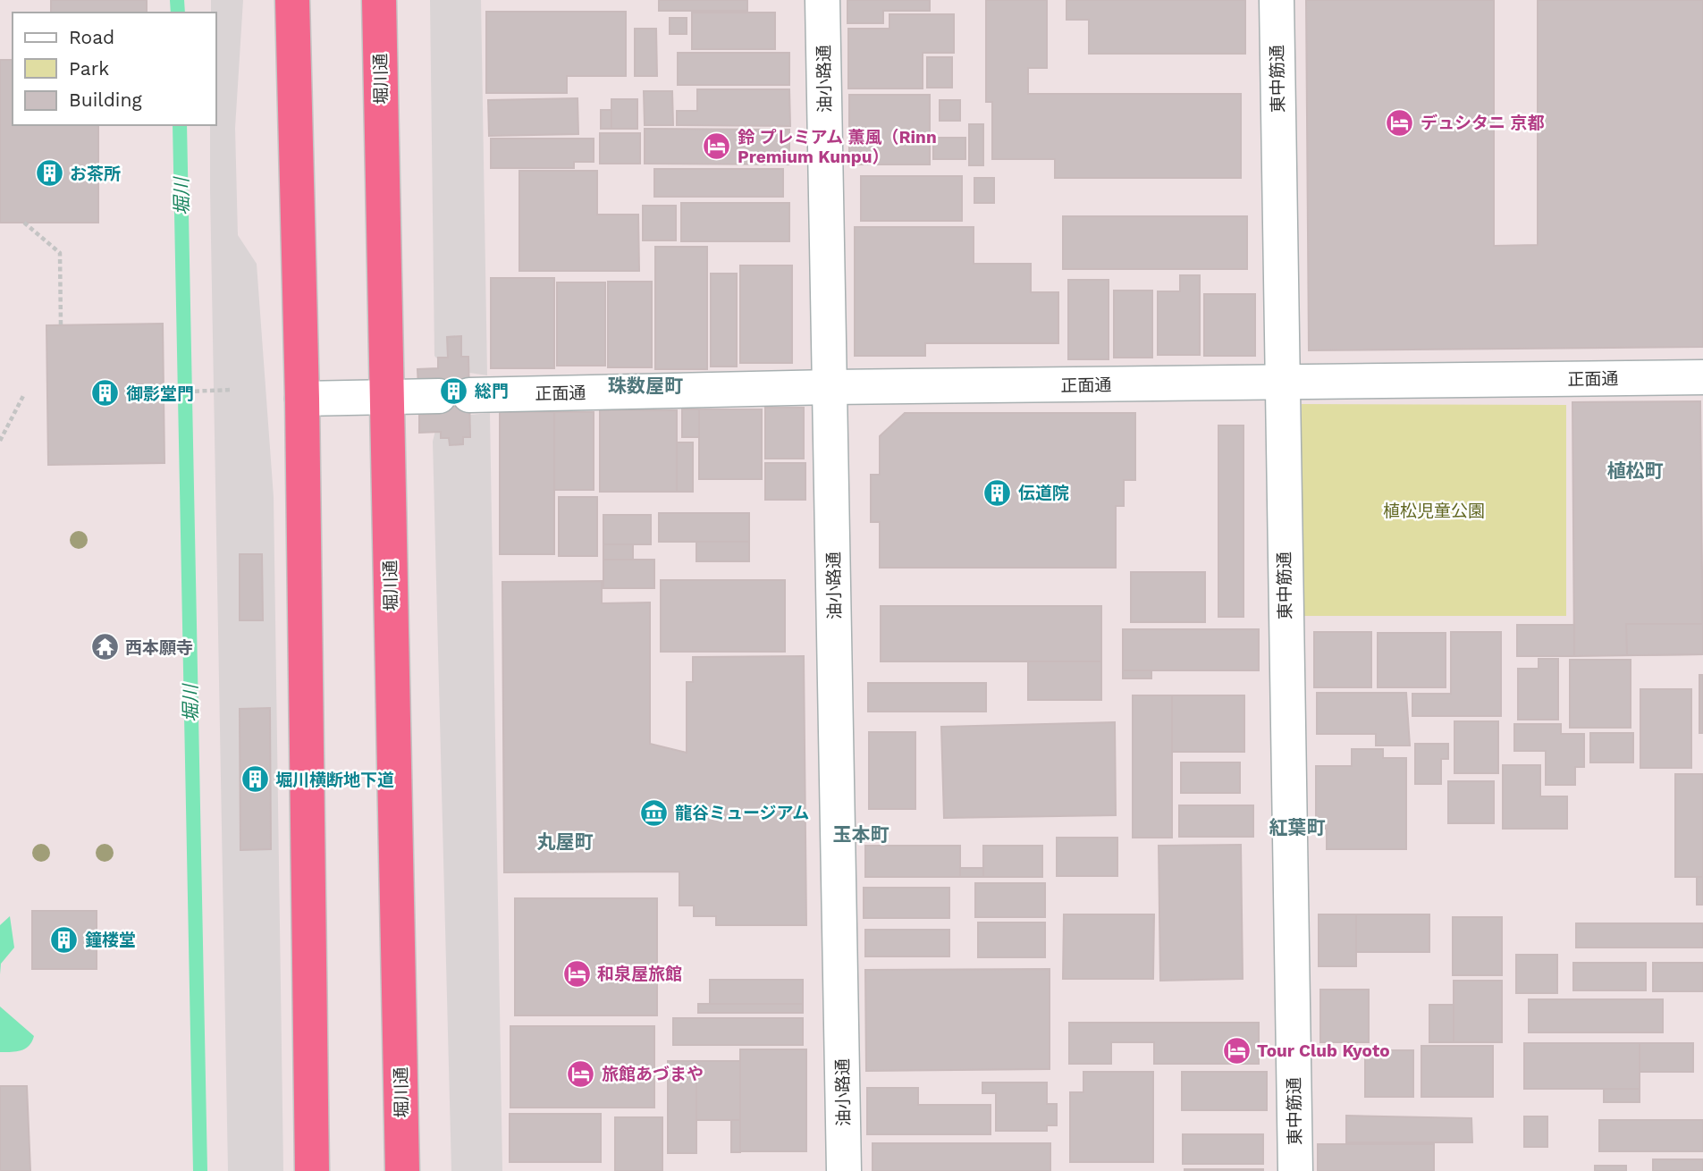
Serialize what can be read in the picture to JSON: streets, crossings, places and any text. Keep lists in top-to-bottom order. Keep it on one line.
{"streets":{"highway":["堀川通"],"street":["油小路通","東中筋通","正面通"]},"crossings":[["堀川通","正面通"],["油小路通","正面通"],["東中筋通","正面通"]],"districts":["珠数屋町","植松町","紅葉町","玉本町","丸屋町"],"water":["堀川"],"parks":["植松児童公園"],"places":{"hotel":["デュシタニ 京都","鈴 プレミアム 薫風（Rinn Premium Kunpu）","和泉屋旅館","Tour Club Kyoto","旅館あづまや"],"building":["お茶所","総門","御影堂門","伝道院","堀川横断地下道","鐘楼堂"],"temple":["西本願寺"],"museum":["龍谷ミュージアム"]},"legend":["Road","Park","Building"]}
